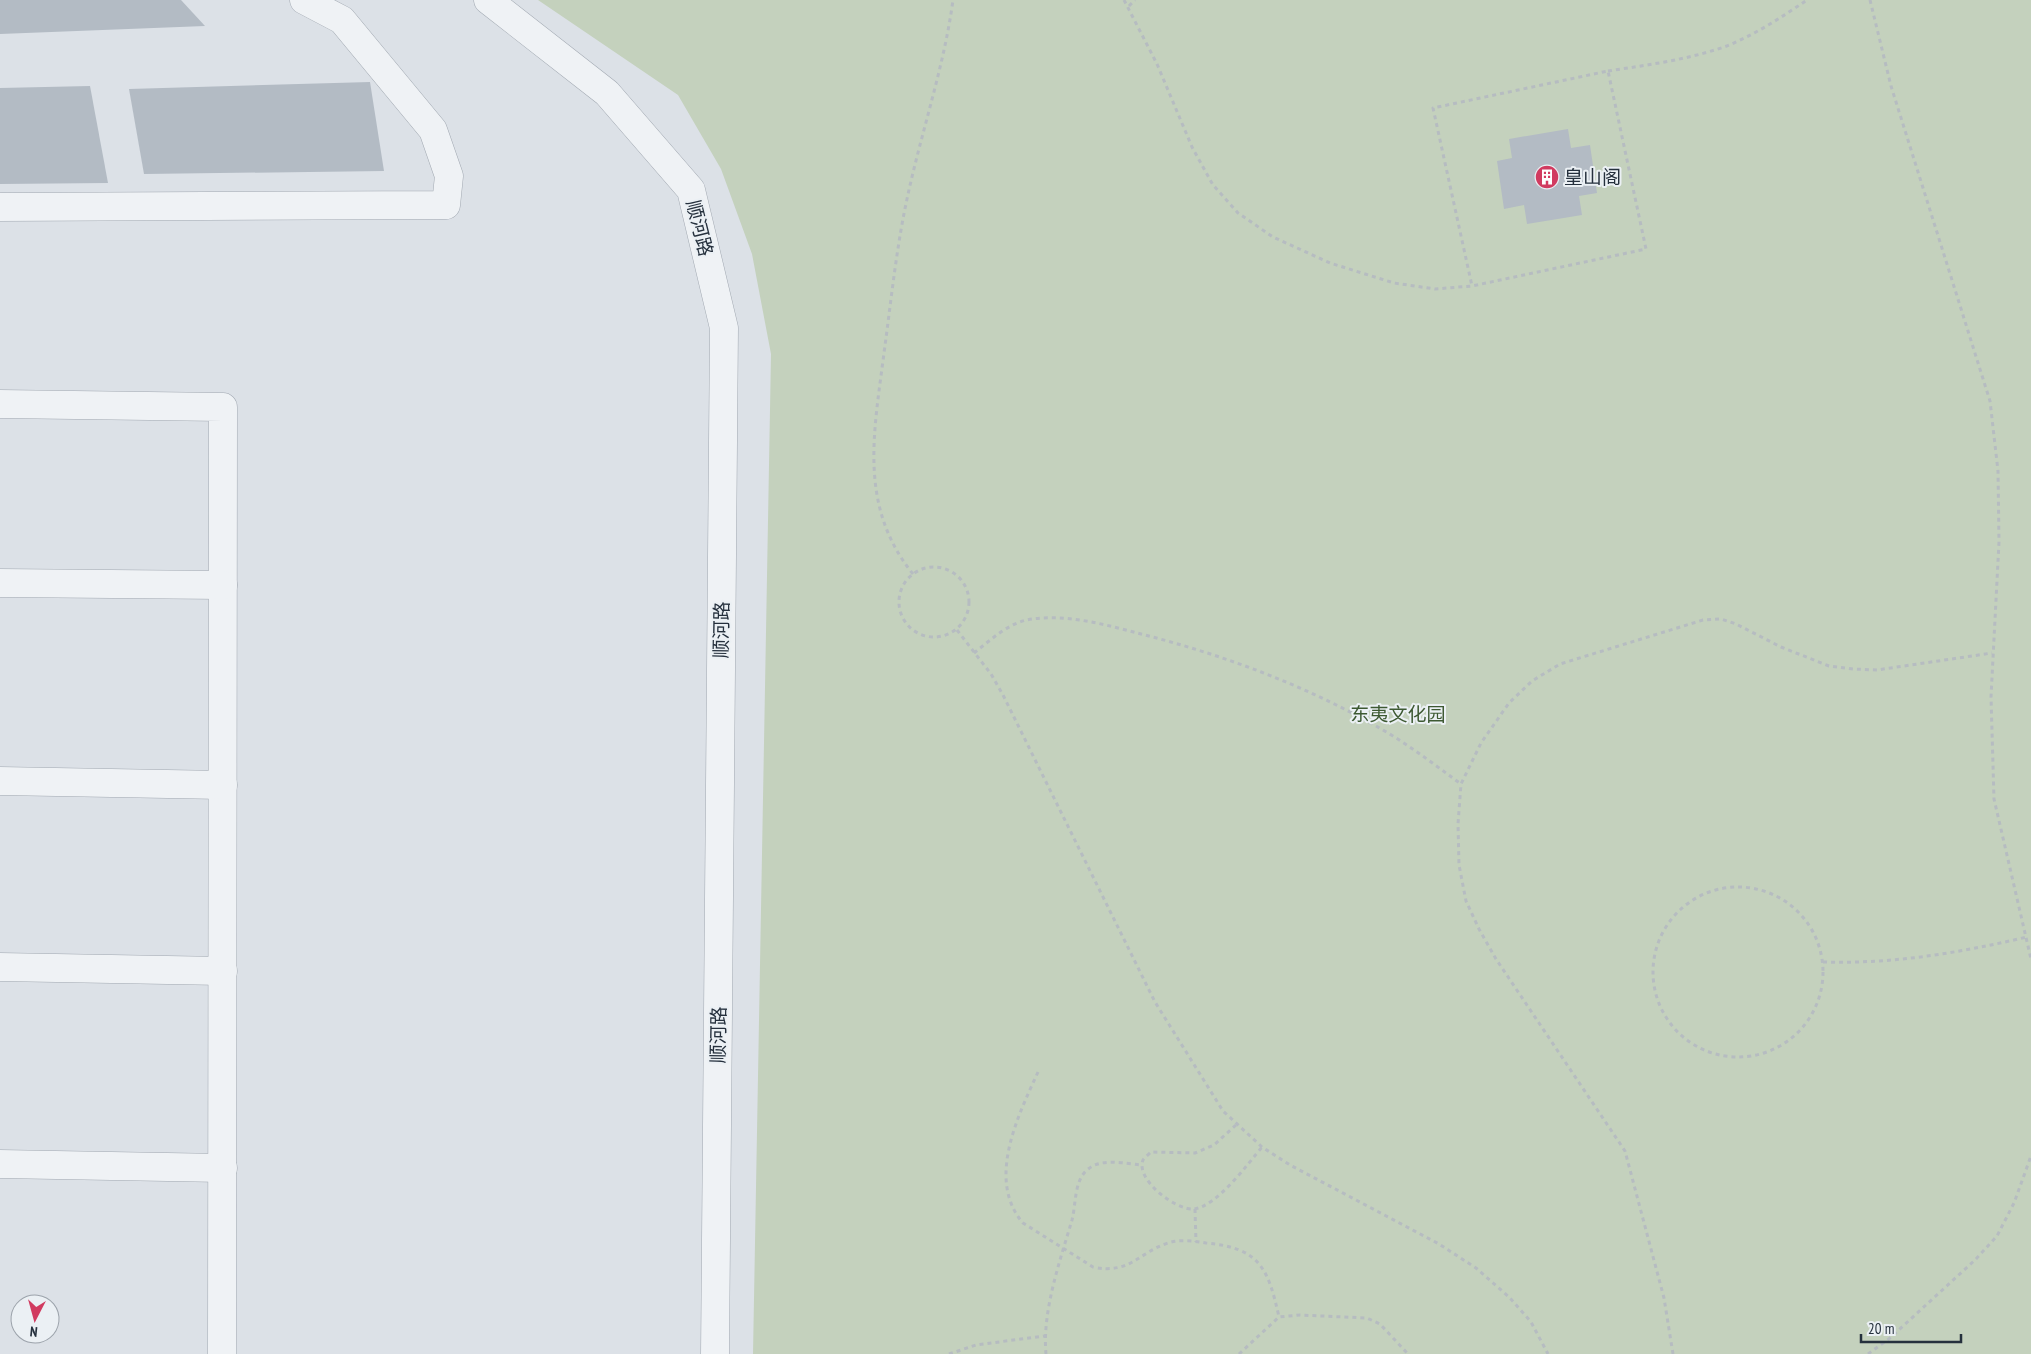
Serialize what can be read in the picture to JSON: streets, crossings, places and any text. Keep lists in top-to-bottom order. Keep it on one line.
{"streets":{"street":["顺河路"]},"parks":["东夷文化园"],"places":{"building":["皇山阁"]},"scale_bar":"20 m","north":"bottom"}
